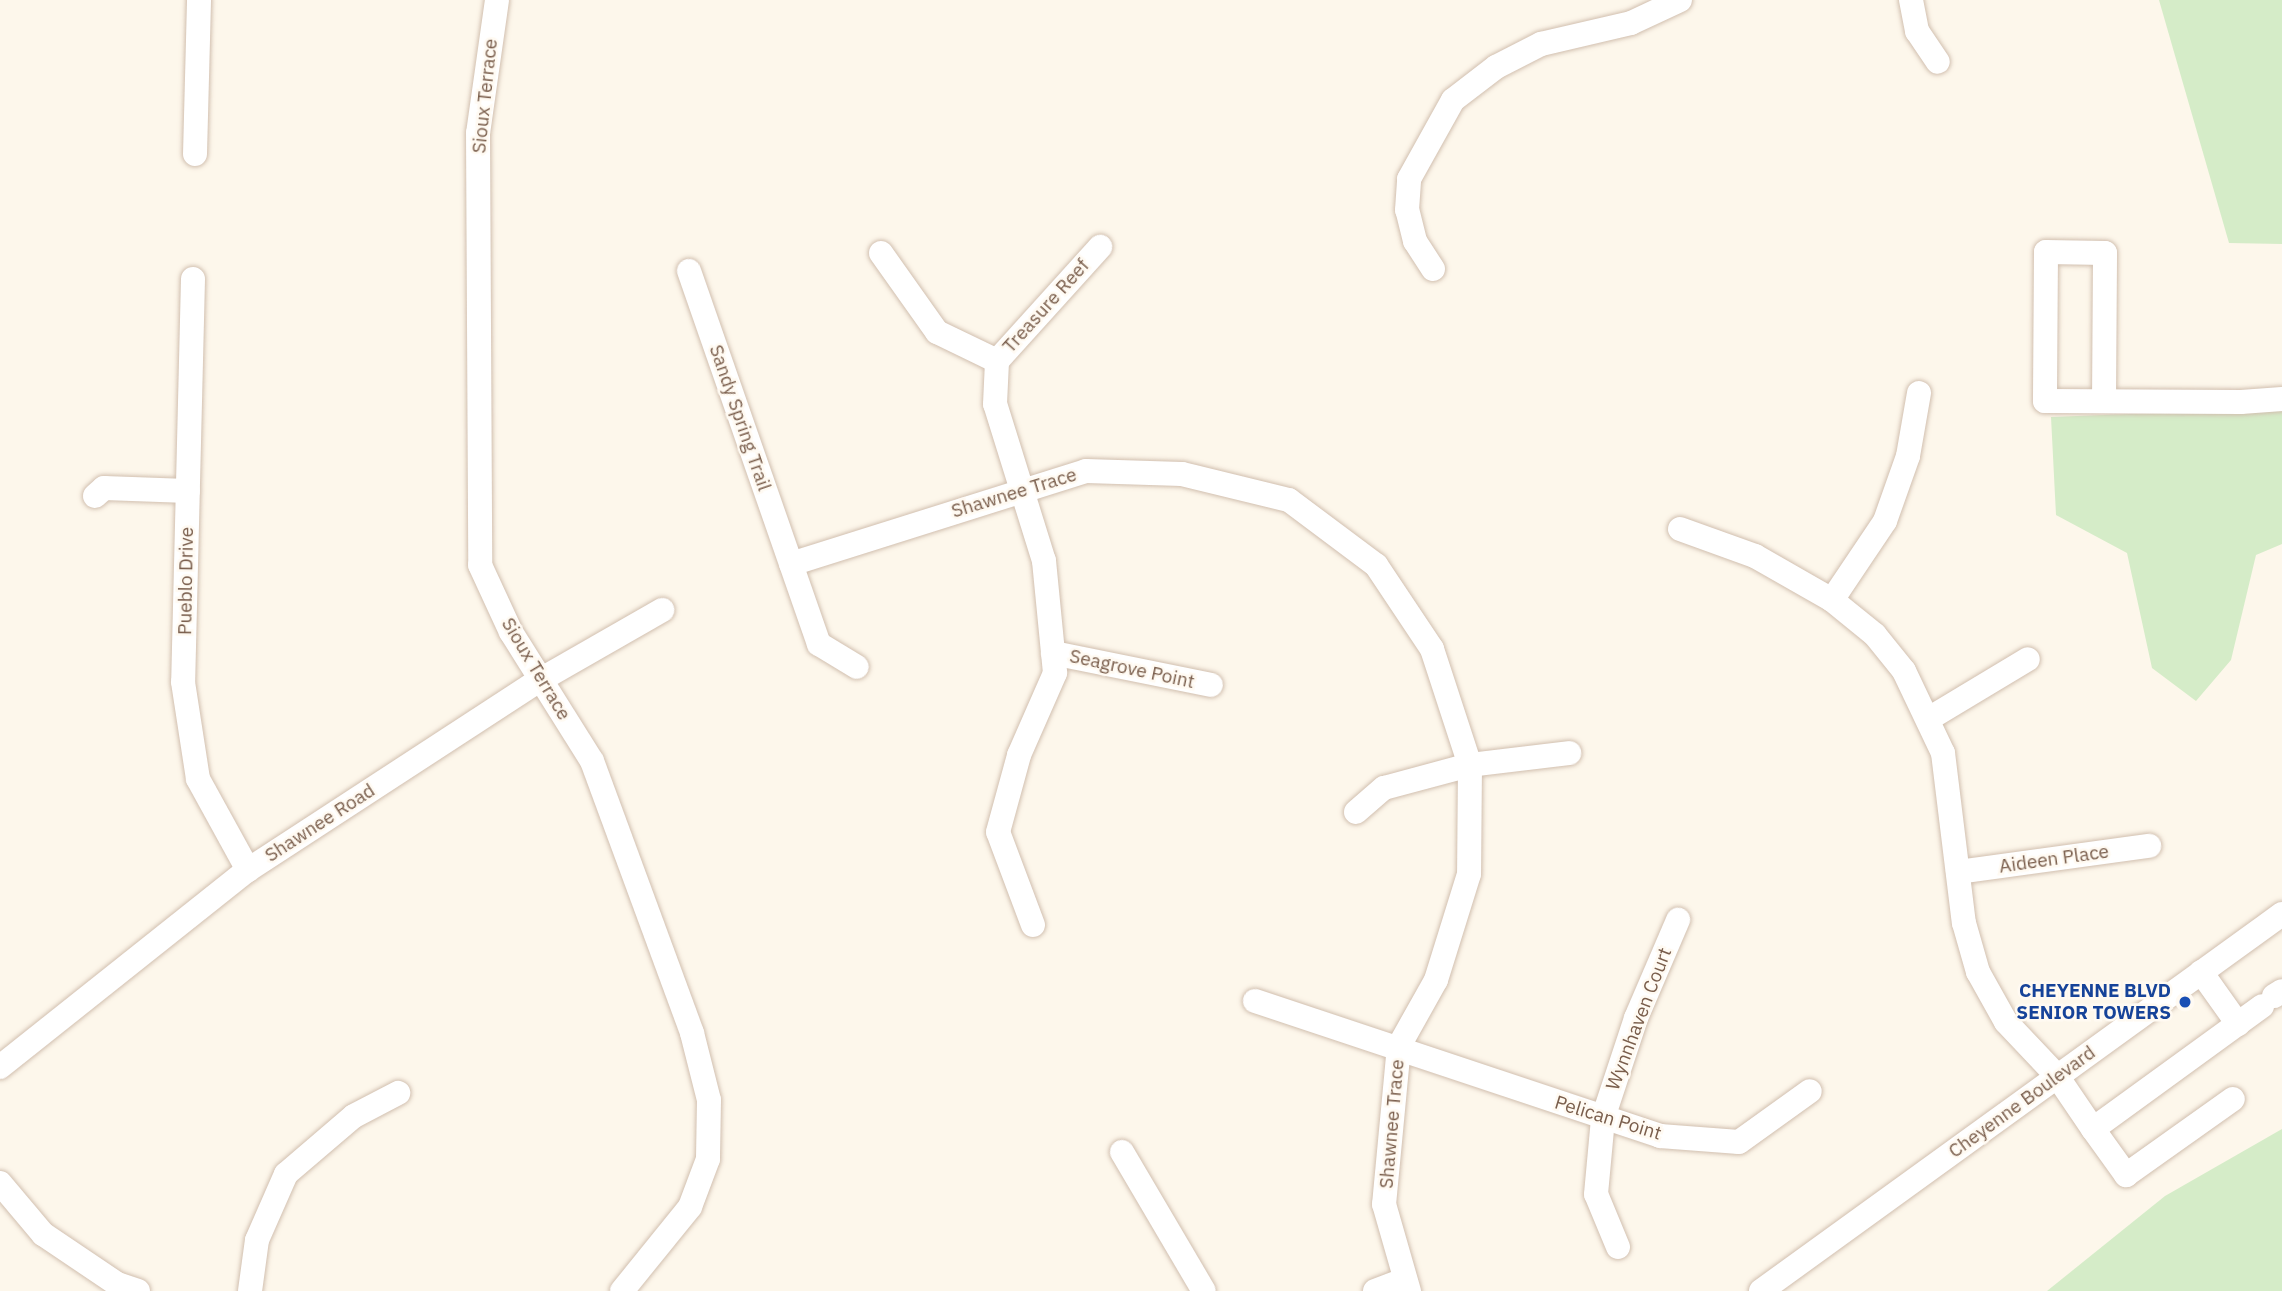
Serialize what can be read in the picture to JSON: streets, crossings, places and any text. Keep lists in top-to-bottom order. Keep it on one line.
{"streets":{"street":["Sioux Terrace","Treasure Reef","Sandy Spring Trail","Shawnee Trace","Pueblo Drive","Seagrove Point","Shawnee Road","Aideen Place","Wynnhaven Court","Cheyenne Boulevard","Pelican Point"]},"crossings":[["Sioux Terrace","Shawnee Road"],["Treasure Reef","Shawnee Trace"],["Treasure Reef","Seagrove Point"],["Sandy Spring Trail","Shawnee Trace"],["Shawnee Trace","Pelican Point"],["Pueblo Drive","Shawnee Road"],["Wynnhaven Court","Pelican Point"]],"places":["CHEYENNE BLVD SENIOR TOWERS"]}
